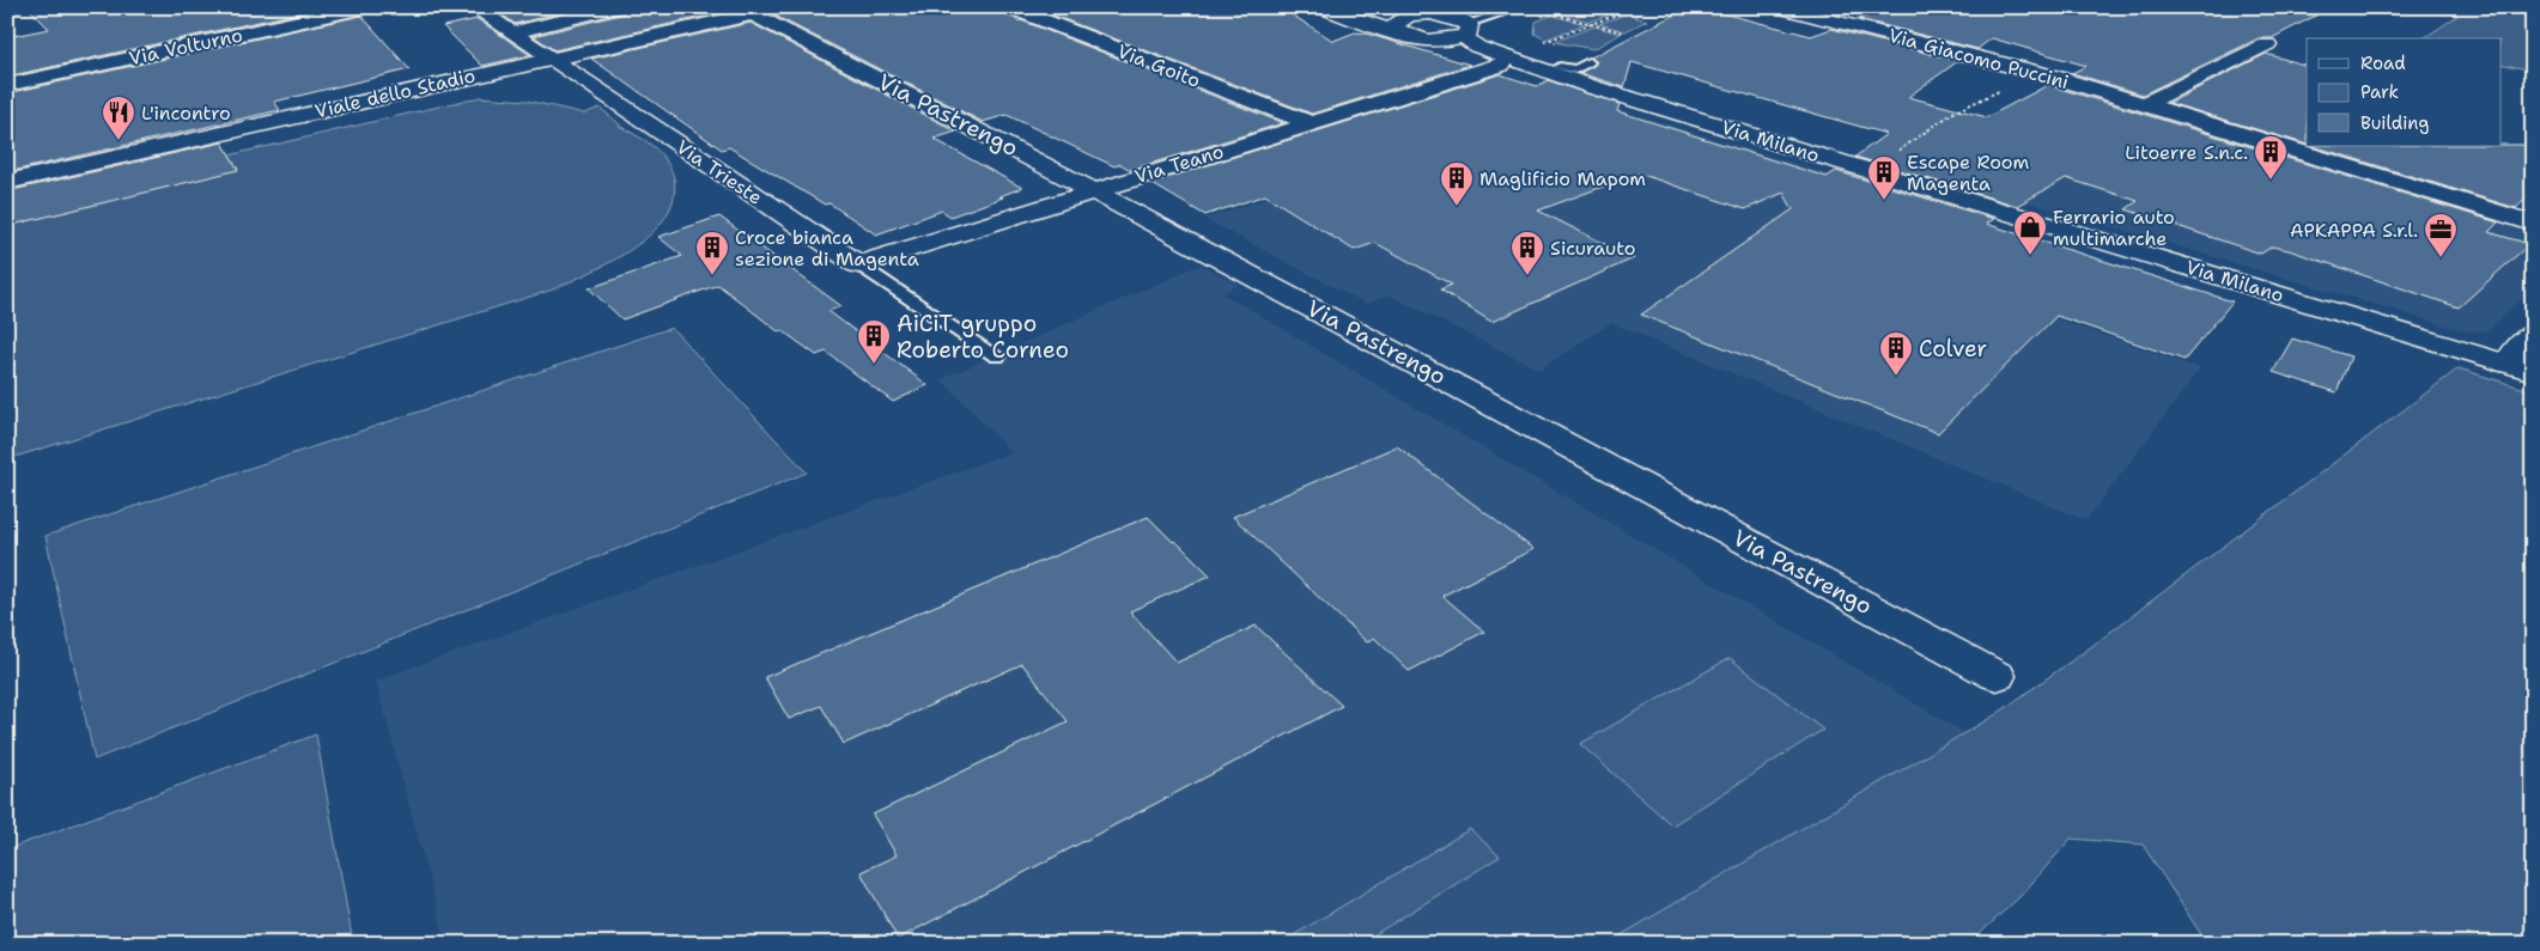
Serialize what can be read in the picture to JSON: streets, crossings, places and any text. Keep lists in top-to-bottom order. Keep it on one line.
{"streets":{"street":["Via Volturno","Via Giacomo Puccini","Via Goito","Viale dello Stadio","Via Pastrengo","Via Milano","Via Teano","Via Trieste"]},"crossings":[["Via Goito","Via Teano"],["Viale dello Stadio","Via Pastrengo"],["Viale dello Stadio","Via Trieste"],["Via Pastrengo","Via Teano"],["Via Milano","Via Teano"],["Via Teano","Via Trieste"]],"places":{"restaurant":["L'incontro"],"building":["Litoerre S.n.c.","Escape Room Magenta","Maglificio Mapom","Croce bianca sezione di Magenta","Sicurauto","AiCiT gruppo Roberto Corneo","Colver"],"shop":["Ferrario auto multimarche"],"office":["APKAPPA S.r.l."]},"legend":["Road","Park","Building"]}
